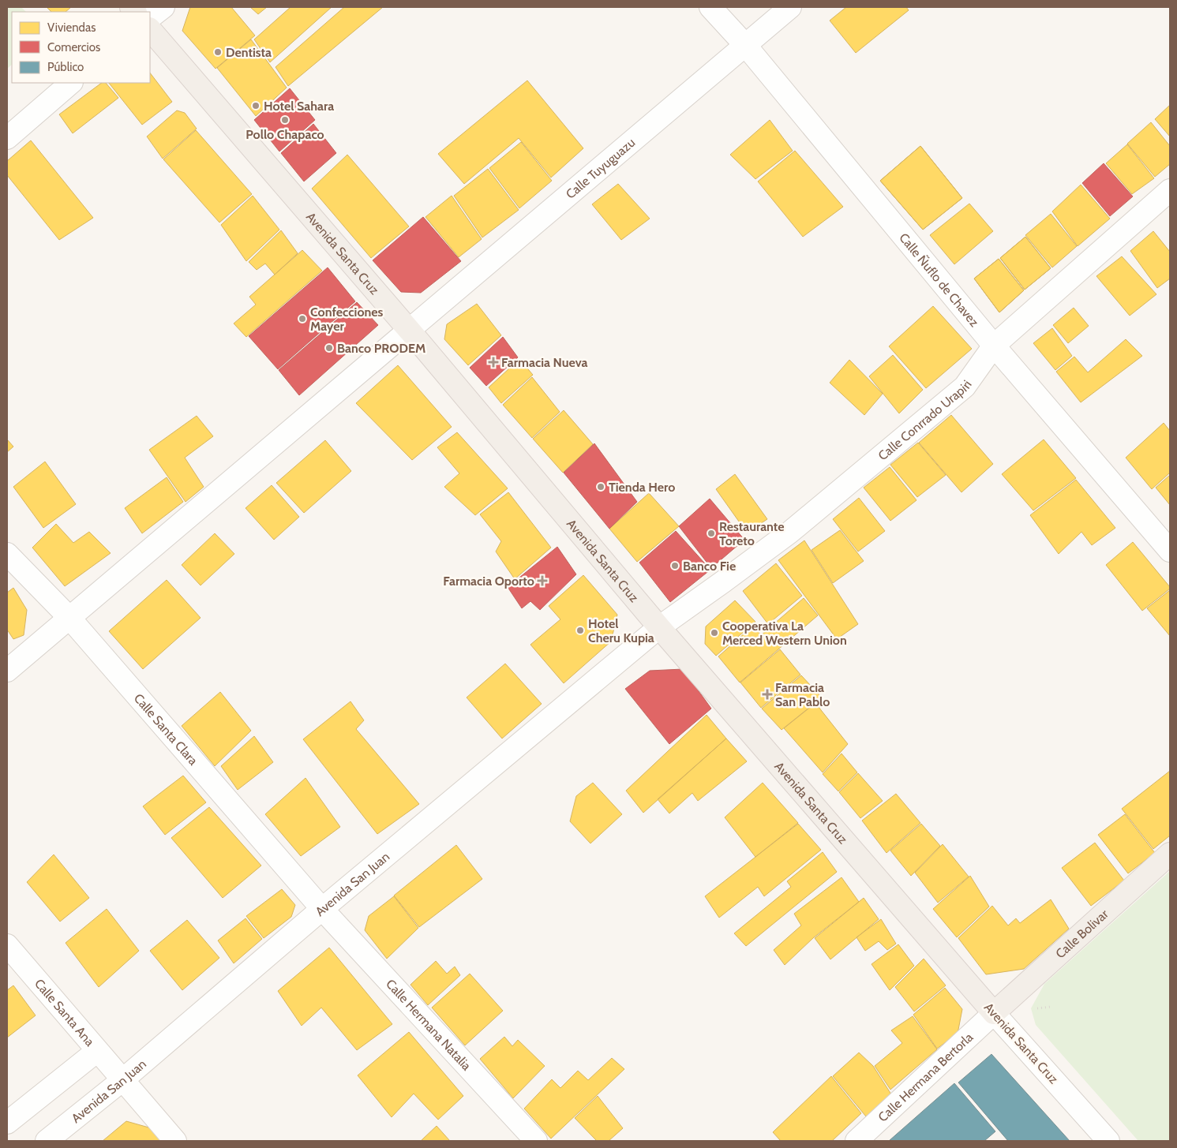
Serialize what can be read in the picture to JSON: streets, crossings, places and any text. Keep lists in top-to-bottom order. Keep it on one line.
{"streets":{"main road":["Avenida Santa Cruz","Calle Bolivar"],"street":["Calle Tuyuguazu","Calle Ñuflo de Chavez","Calle Conrrado Urapiri","Calle Santa Clara","Avenida San Juan","Calle Santa Ana","Calle Hermana Natalia","Calle Hermana Bertorla"]},"crossings":[["Calle Tuyuguazu","Avenida Santa Cruz"],["Calle Tuyuguazu","Calle Ñuflo de Chavez"],["Calle Tuyuguazu","Calle Santa Clara"],["Avenida Santa Cruz","Calle Conrrado Urapiri"],["Avenida Santa Cruz","Avenida San Juan"],["Avenida Santa Cruz","Calle Bolivar"],["Avenida Santa Cruz","Calle Hermana Bertorla"],["Calle Ñuflo de Chavez","Calle Conrrado Urapiri"],["Calle Conrrado Urapiri","Avenida San Juan"],["Calle Santa Clara","Avenida San Juan"],["Calle Santa Clara","Calle Hermana Natalia"],["Avenida San Juan","Calle Santa Ana"],["Avenida San Juan","Calle Hermana Natalia"],["Calle Bolivar","Calle Hermana Bertorla"]],"places":{"other":["Dentista","Hotel Sahara","Pollo Chapaco","Confecciones Mayer","Banco PRODEM","Tienda Hero","Restaurante Toreto","Banco Fie","Hotel Cheru Kupia","Cooperativa La Merced Western Union"],"health":["Farmacia Nueva","Farmacia Oporto","Farmacia San Pablo"]},"legend":["Viviendas","Comercios","Público"]}
